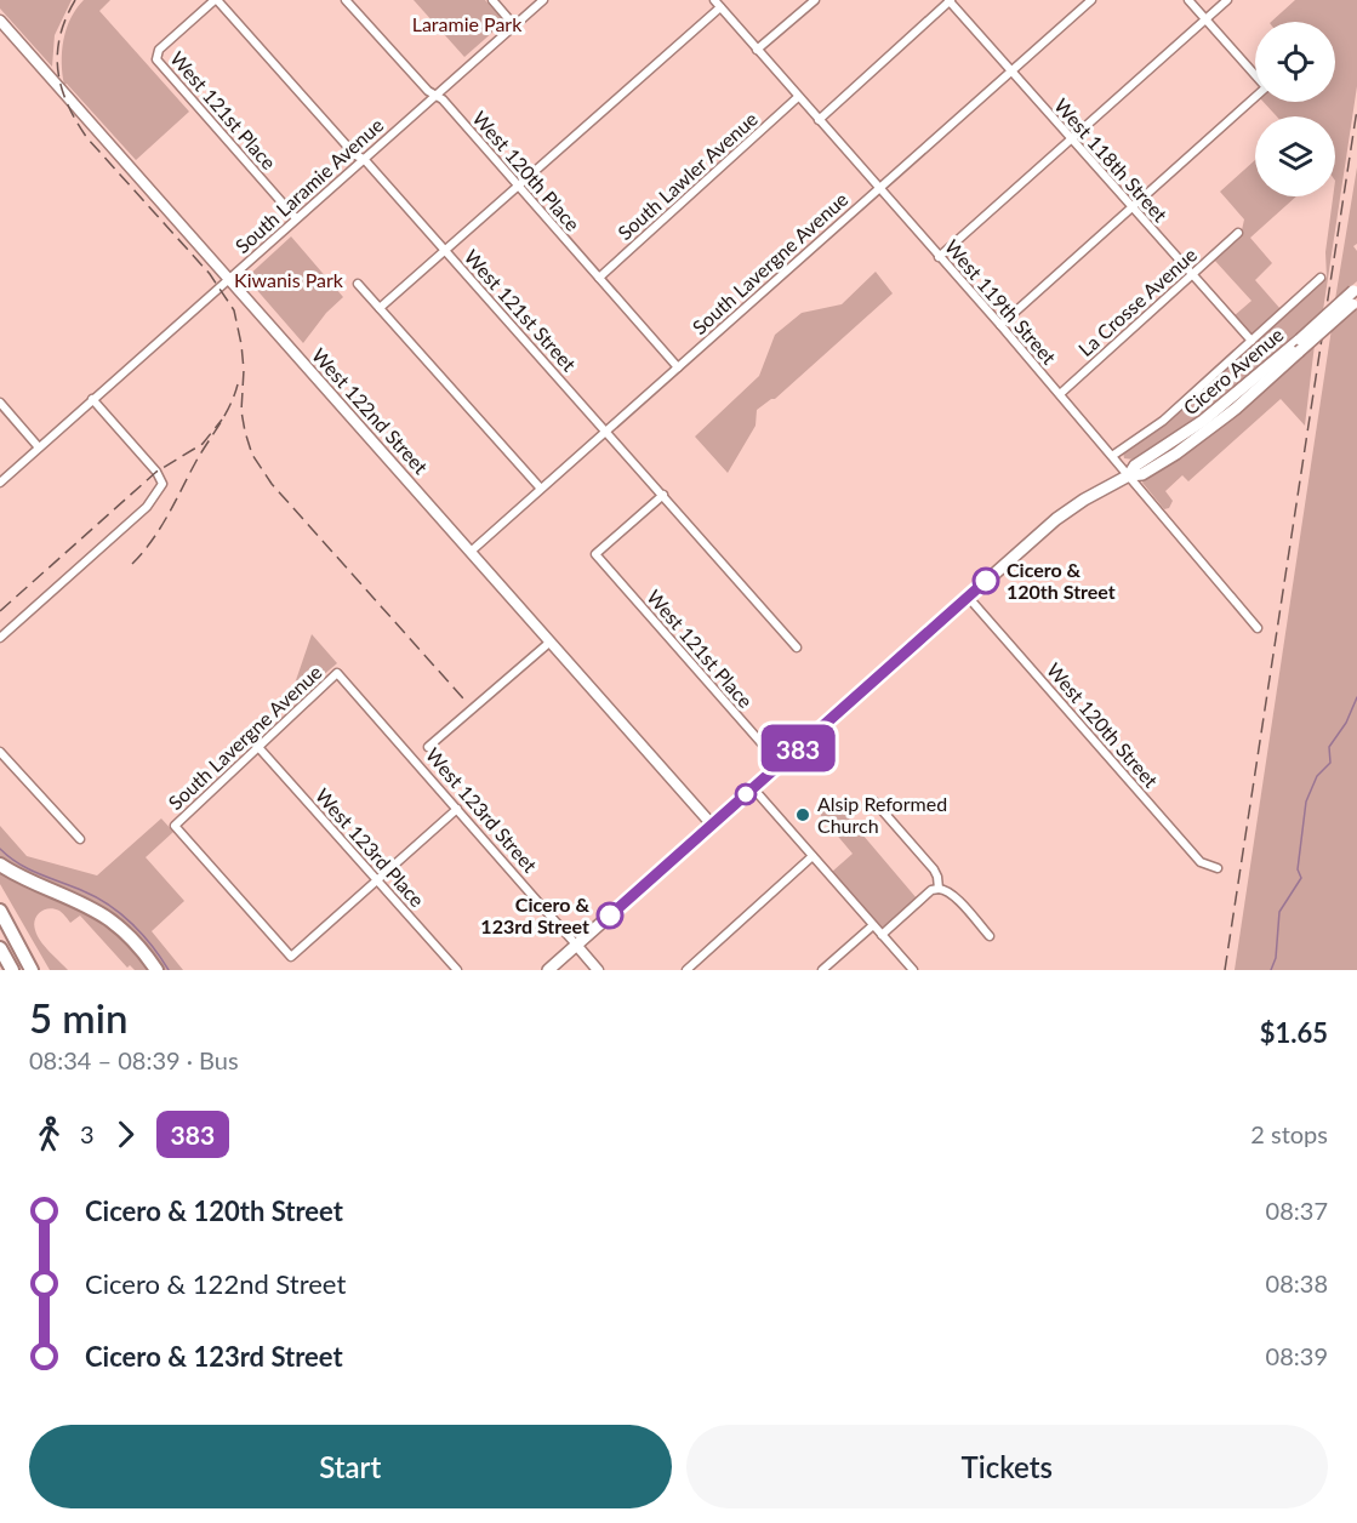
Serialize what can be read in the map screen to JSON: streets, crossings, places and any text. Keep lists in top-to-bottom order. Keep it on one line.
{"streets":{"main road":["Cicero Avenue"],"street":["West 121st Place","West 118th Street","West 120th Place","South Lawler Avenue","South Laramie Avenue","South Lavergne Avenue","West 119th Street","La Crosse Avenue","West 121st Street","West 122nd Street","West 120th Street","West 123rd Street","West 123rd Place"]},"crossings":[["West 121st Place","South Laramie Avenue"],["West 121st Place","West 121st Street"],["West 121st Place","Cicero Avenue"],["West 118th Street","South Lavergne Avenue"],["West 118th Street","La Crosse Avenue"],["West 118th Street","Cicero Avenue"],["West 120th Place","South Lawler Avenue"],["West 120th Place","South Laramie Avenue"],["West 120th Place","South Lavergne Avenue"],["South Lawler Avenue","West 119th Street"],["South Laramie Avenue","West 121st Street"],["South Laramie Avenue","West 122nd Street"],["South Lavergne Avenue","West 119th Street"],["South Lavergne Avenue","West 121st Street"],["South Lavergne Avenue","West 122nd Street"],["South Lavergne Avenue","West 123rd Street"],["South Lavergne Avenue","West 123rd Place"],["West 119th Street","La Crosse Avenue"],["West 119th Street","Cicero Avenue"],["Cicero Avenue","West 122nd Street"],["Cicero Avenue","West 120th Street"],["Cicero Avenue","West 123rd Street"]],"parks":["Laramie Park","Kiwanis Park"],"places":["Cicero & 120th Street","Alsip Reformed Church","Cicero & 123rd Street"],"lines":["bus line 383"],"page":{"on_map":"383","heading":["5 min","08:34 – 08:39 · Bus","$1.65"],"legs":["3","383","2 stops"],"list":[{"name":"Cicero & 120th Street","value":"08:37"},{"name":"Cicero & 122nd Street","value":"08:38"},{"name":"Cicero & 123rd Street","value":"08:39"}],"buttons":["Start","Tickets"]}}
